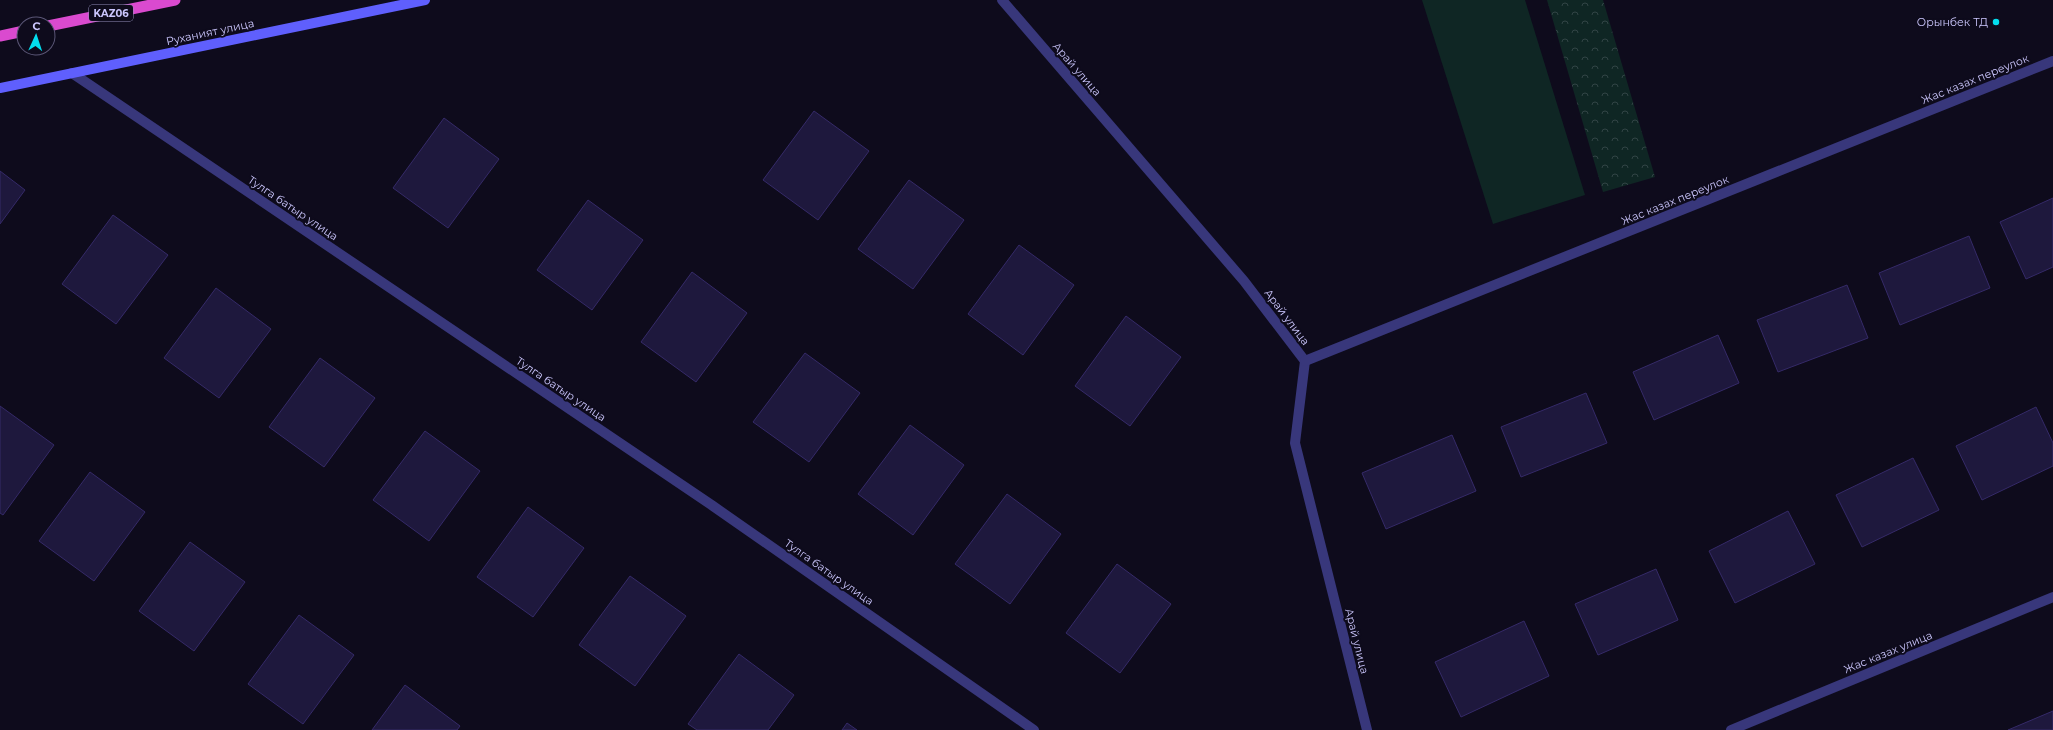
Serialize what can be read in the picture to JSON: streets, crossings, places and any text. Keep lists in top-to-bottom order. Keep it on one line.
{"streets":{"highway":["KАZ06"],"main road":["Руханият улица"],"street":["Арай улица","Жас казах переулок","Тулга батыр улица","Жас казах улица"]},"crossings":[["Руханият улица","Тулга батыр улица"],["Арай улица","Жас казах переулок"]],"places":["Орынбек ТД"],"north":"top"}
